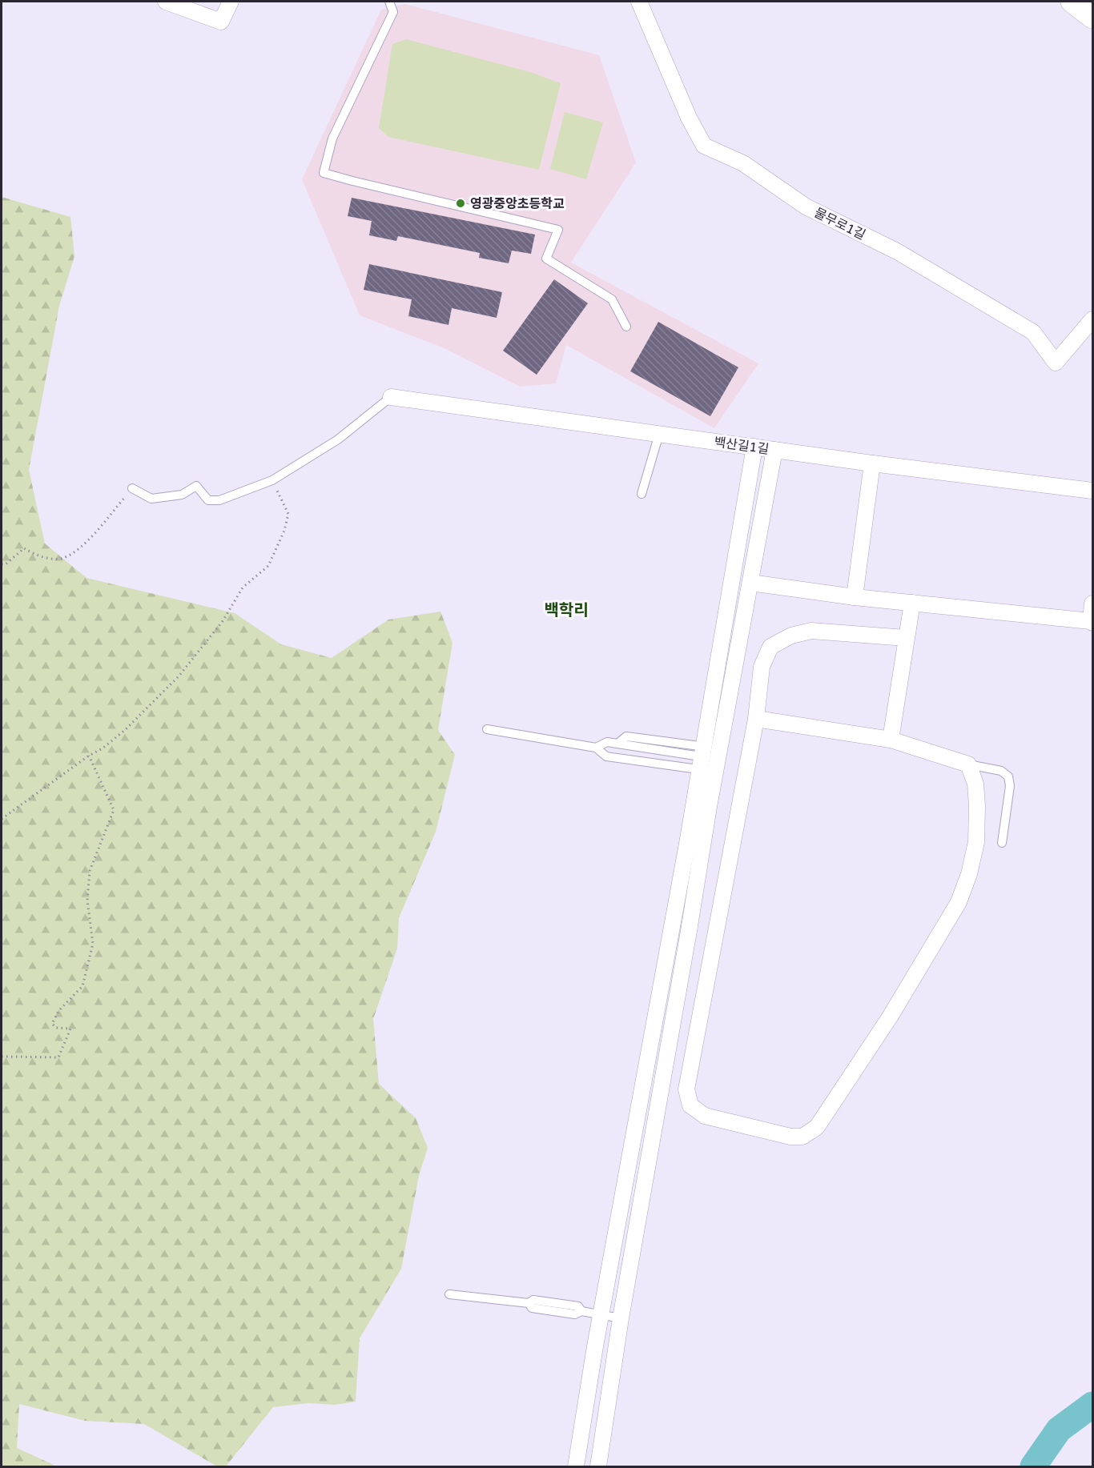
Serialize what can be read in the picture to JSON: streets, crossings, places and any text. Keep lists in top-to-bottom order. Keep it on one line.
{"streets":{"street":["물무로1길","백산길1길"]},"districts":["백학리"],"places":["영광중앙초등학교"]}
